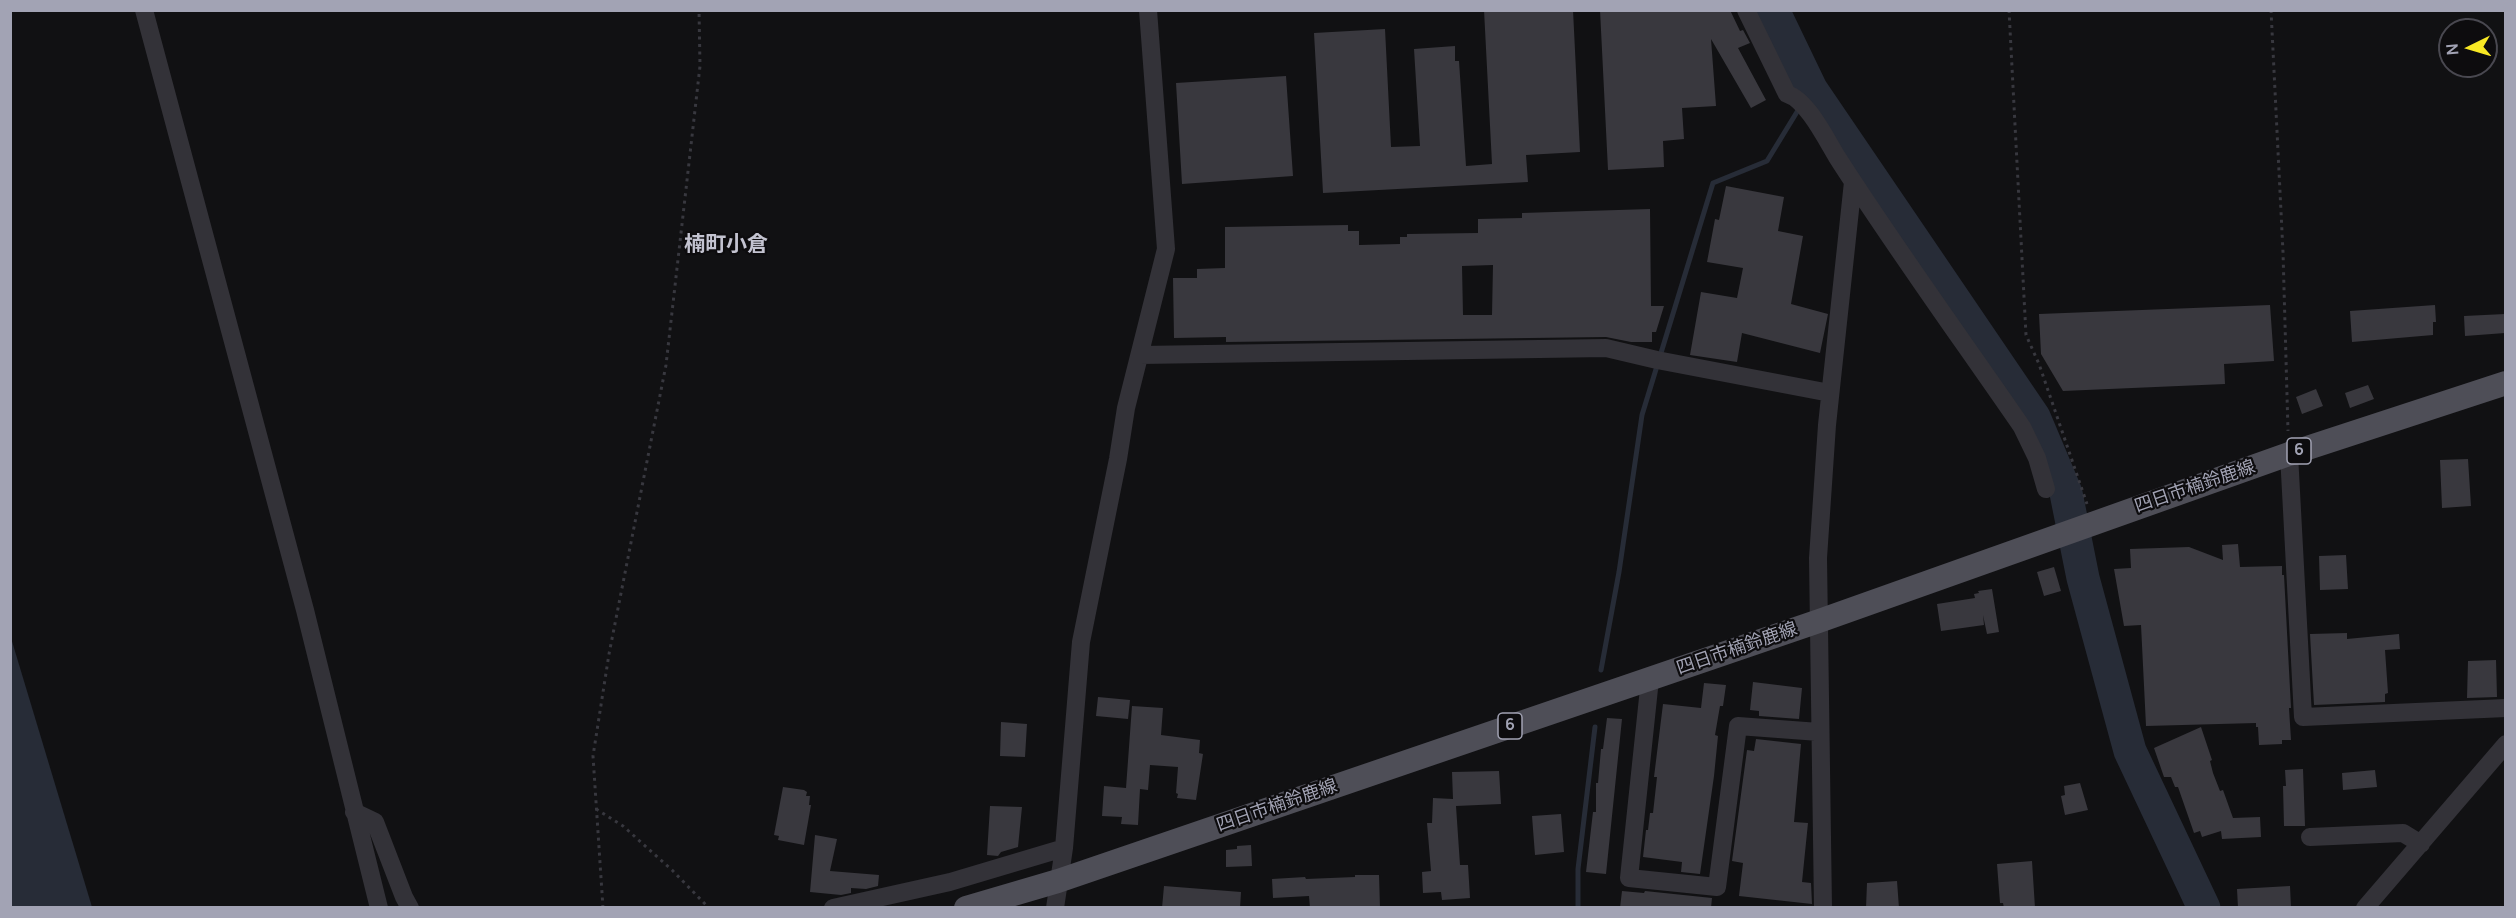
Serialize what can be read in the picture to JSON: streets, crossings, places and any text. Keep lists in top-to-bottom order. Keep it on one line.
{"streets":{"main road":["6","四日市楠鈴鹿線"]},"districts":["楠町小倉"],"north":"left"}
